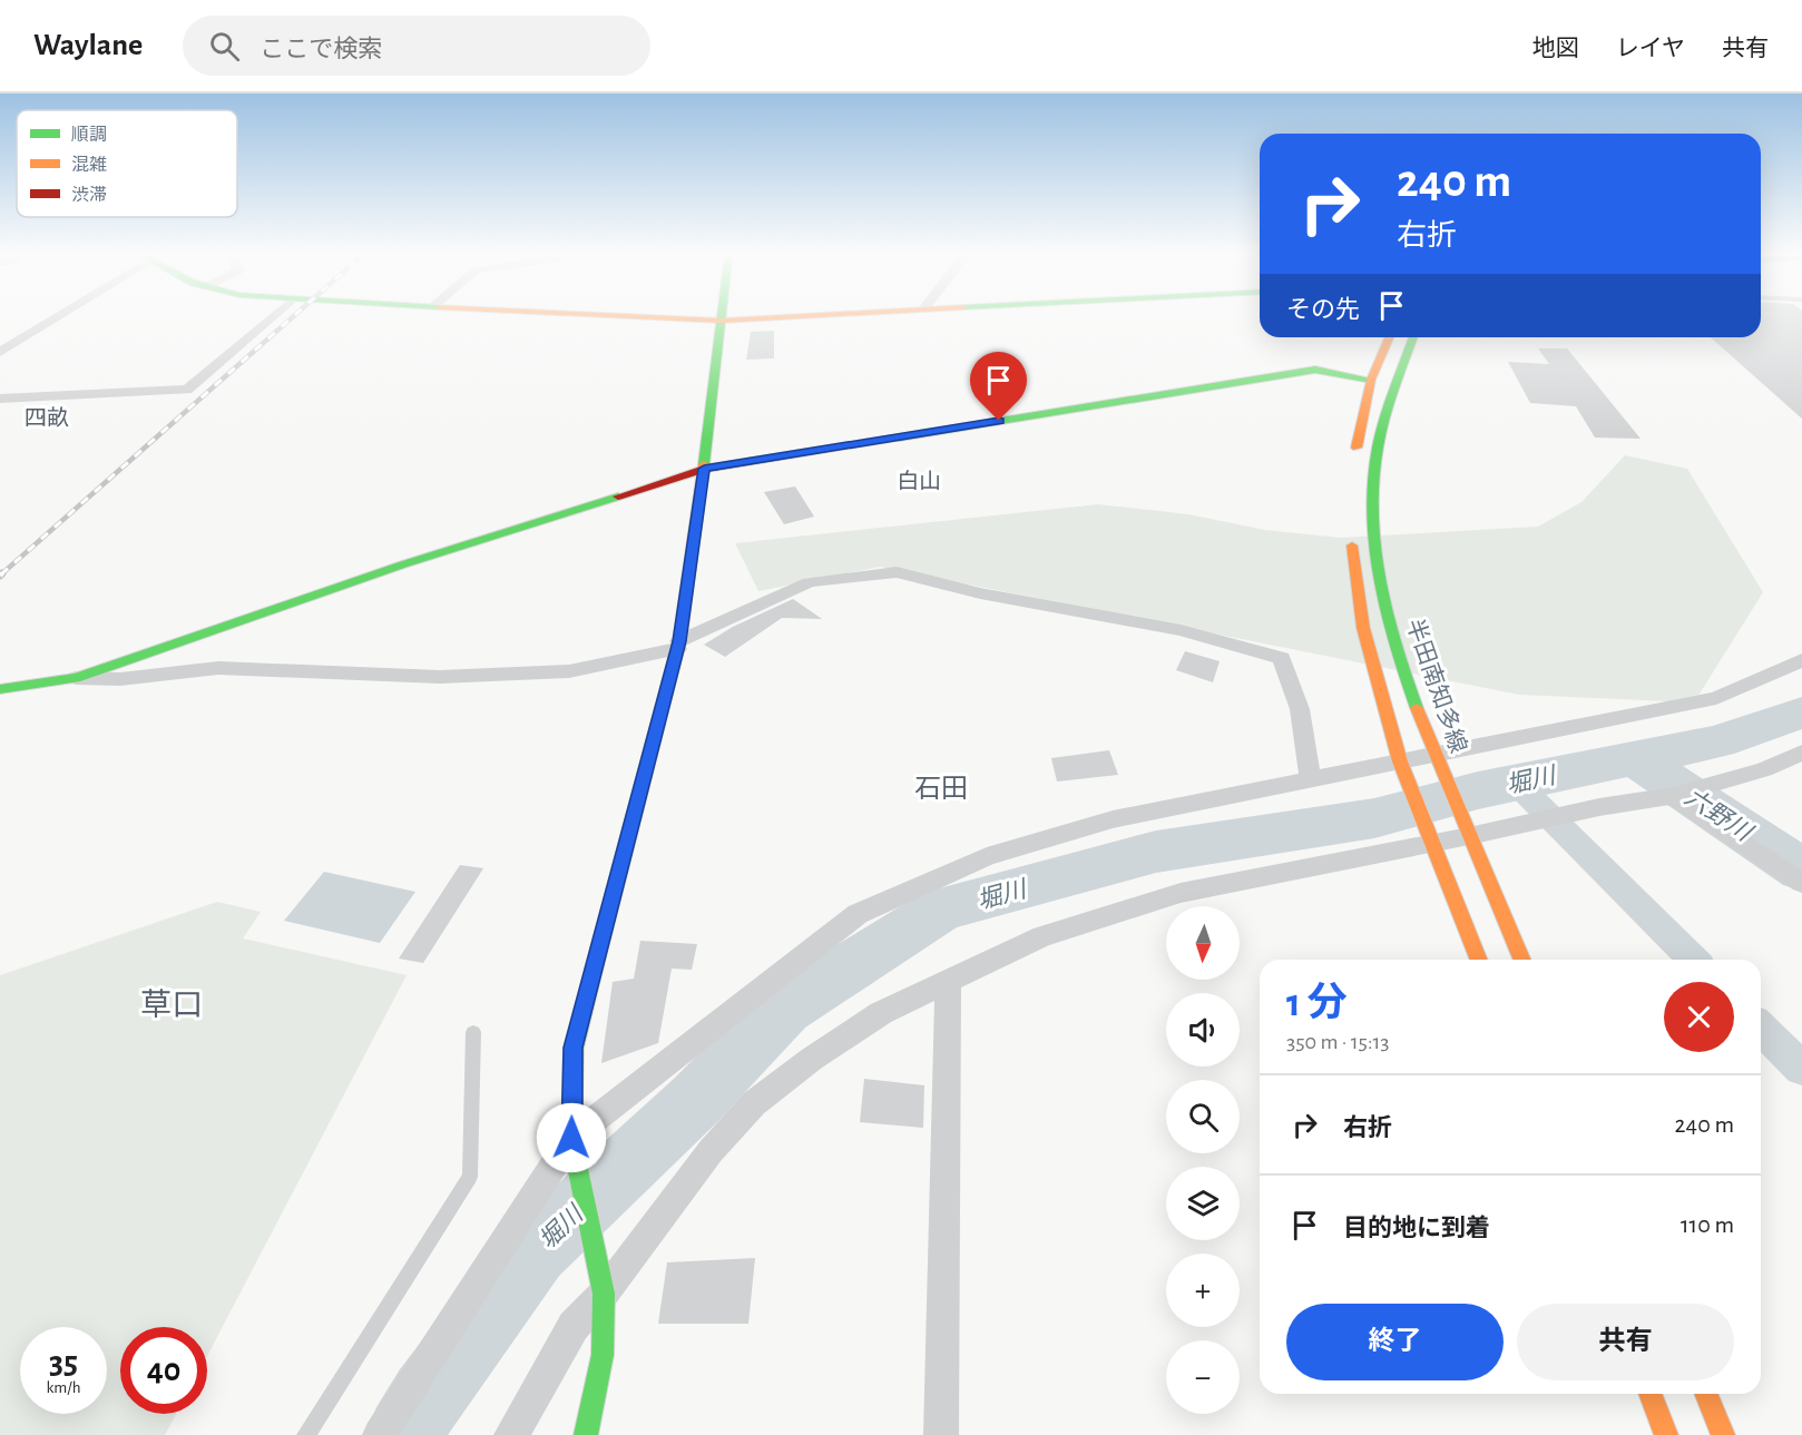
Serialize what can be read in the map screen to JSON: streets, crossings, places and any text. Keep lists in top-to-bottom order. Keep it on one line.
{"streets":{"street":["半田南知多線"]},"districts":["四畝","白山","石田","草口"],"water":["堀川","六野川"],"legend":["順調","混雑","渋滞"],"north":"bottom","page":{"header":"Waylane","search":"ここで検索","nav":["地図","レイヤ","共有"],"turn":["240 m","右折"],"then":"その先","map_buttons":["+","−"],"heading":["1 分","350 m · 15:13"],"list":[{"name":"右折","value":"240 m"},{"name":"目的地に到着","value":"110 m"}],"buttons":["終了","共有"],"speed":"35 km/h","limit":"40"}}
